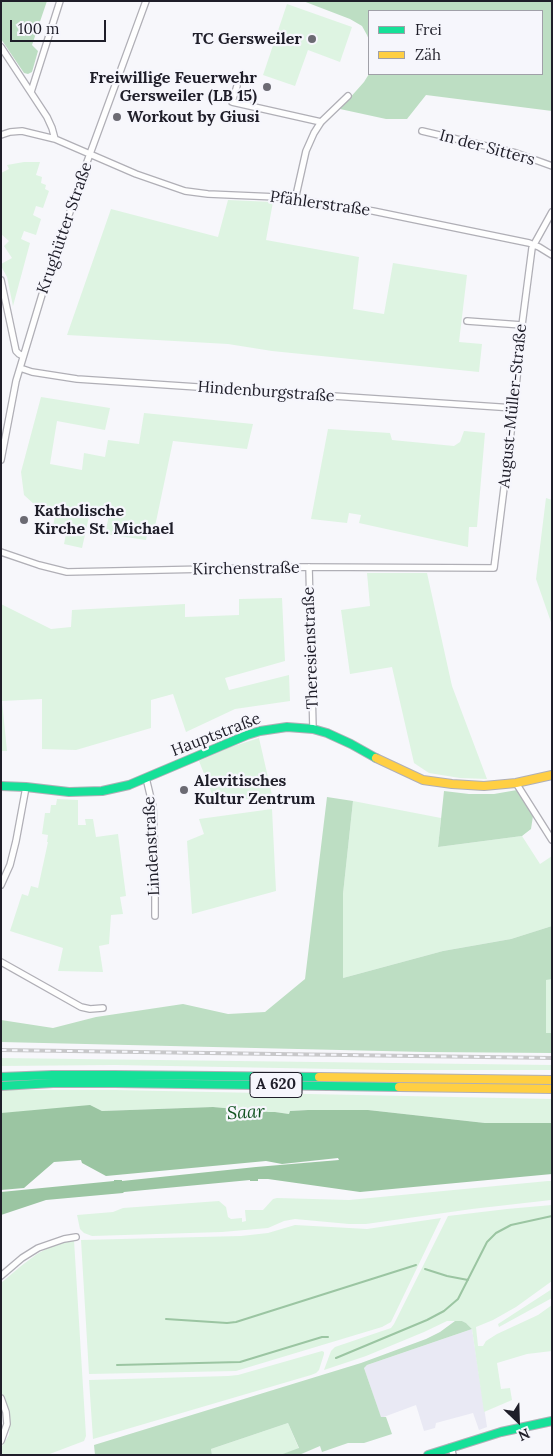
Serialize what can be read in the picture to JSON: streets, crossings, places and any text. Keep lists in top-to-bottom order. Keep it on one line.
{"streets":{"main road":["Hauptstraße","A 620"],"street":["In der Sitters","Pfählerstraße","Krughütter Straße","Hindenburgstraße","August-Müller-Straße","Kirchenstraße","Theresienstraße","Lindenstraße"]},"crossings":[["Pfählerstraße","Krughütter Straße"],["Pfählerstraße","August-Müller-Straße"],["Krughütter Straße","Hindenburgstraße"],["Hindenburgstraße","August-Müller-Straße"],["August-Müller-Straße","Kirchenstraße"],["Kirchenstraße","Theresienstraße"],["Theresienstraße","Hauptstraße"],["Hauptstraße","Lindenstraße"]],"water":["Saar"],"places":["TC Gersweiler","Freiwillige Feuerwehr Gersweiler (LB 15)","Workout by Giusi","Katholische Kirche St. Michael","Alevitisches Kultur Zentrum"],"legend":["Frei","Zäh"],"scale_bar":"100 m","north":"bottom right"}
